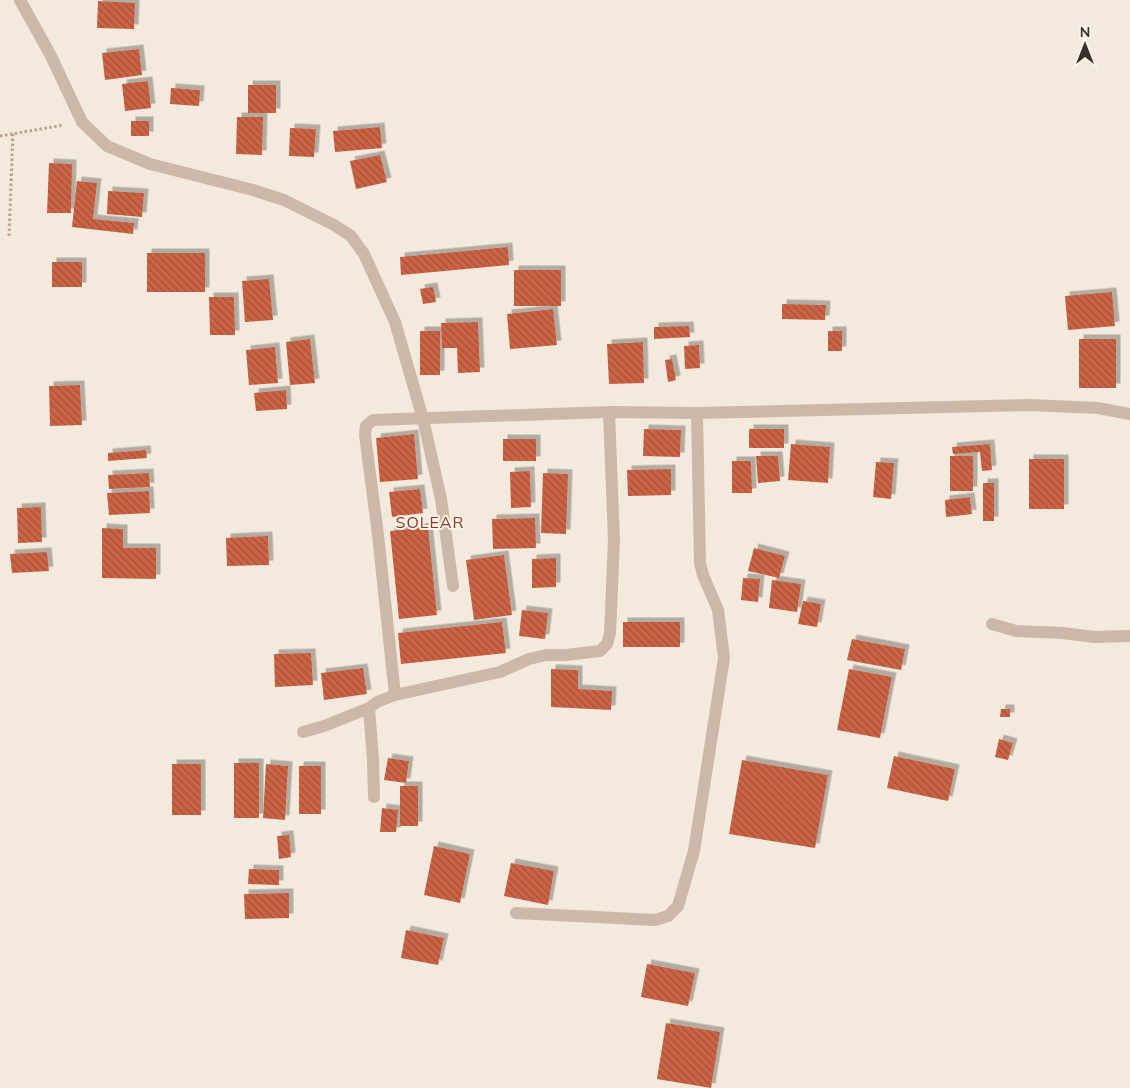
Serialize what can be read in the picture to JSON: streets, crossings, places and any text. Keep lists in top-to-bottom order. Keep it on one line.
{"districts":["SOLEAR"],"north":"top"}
